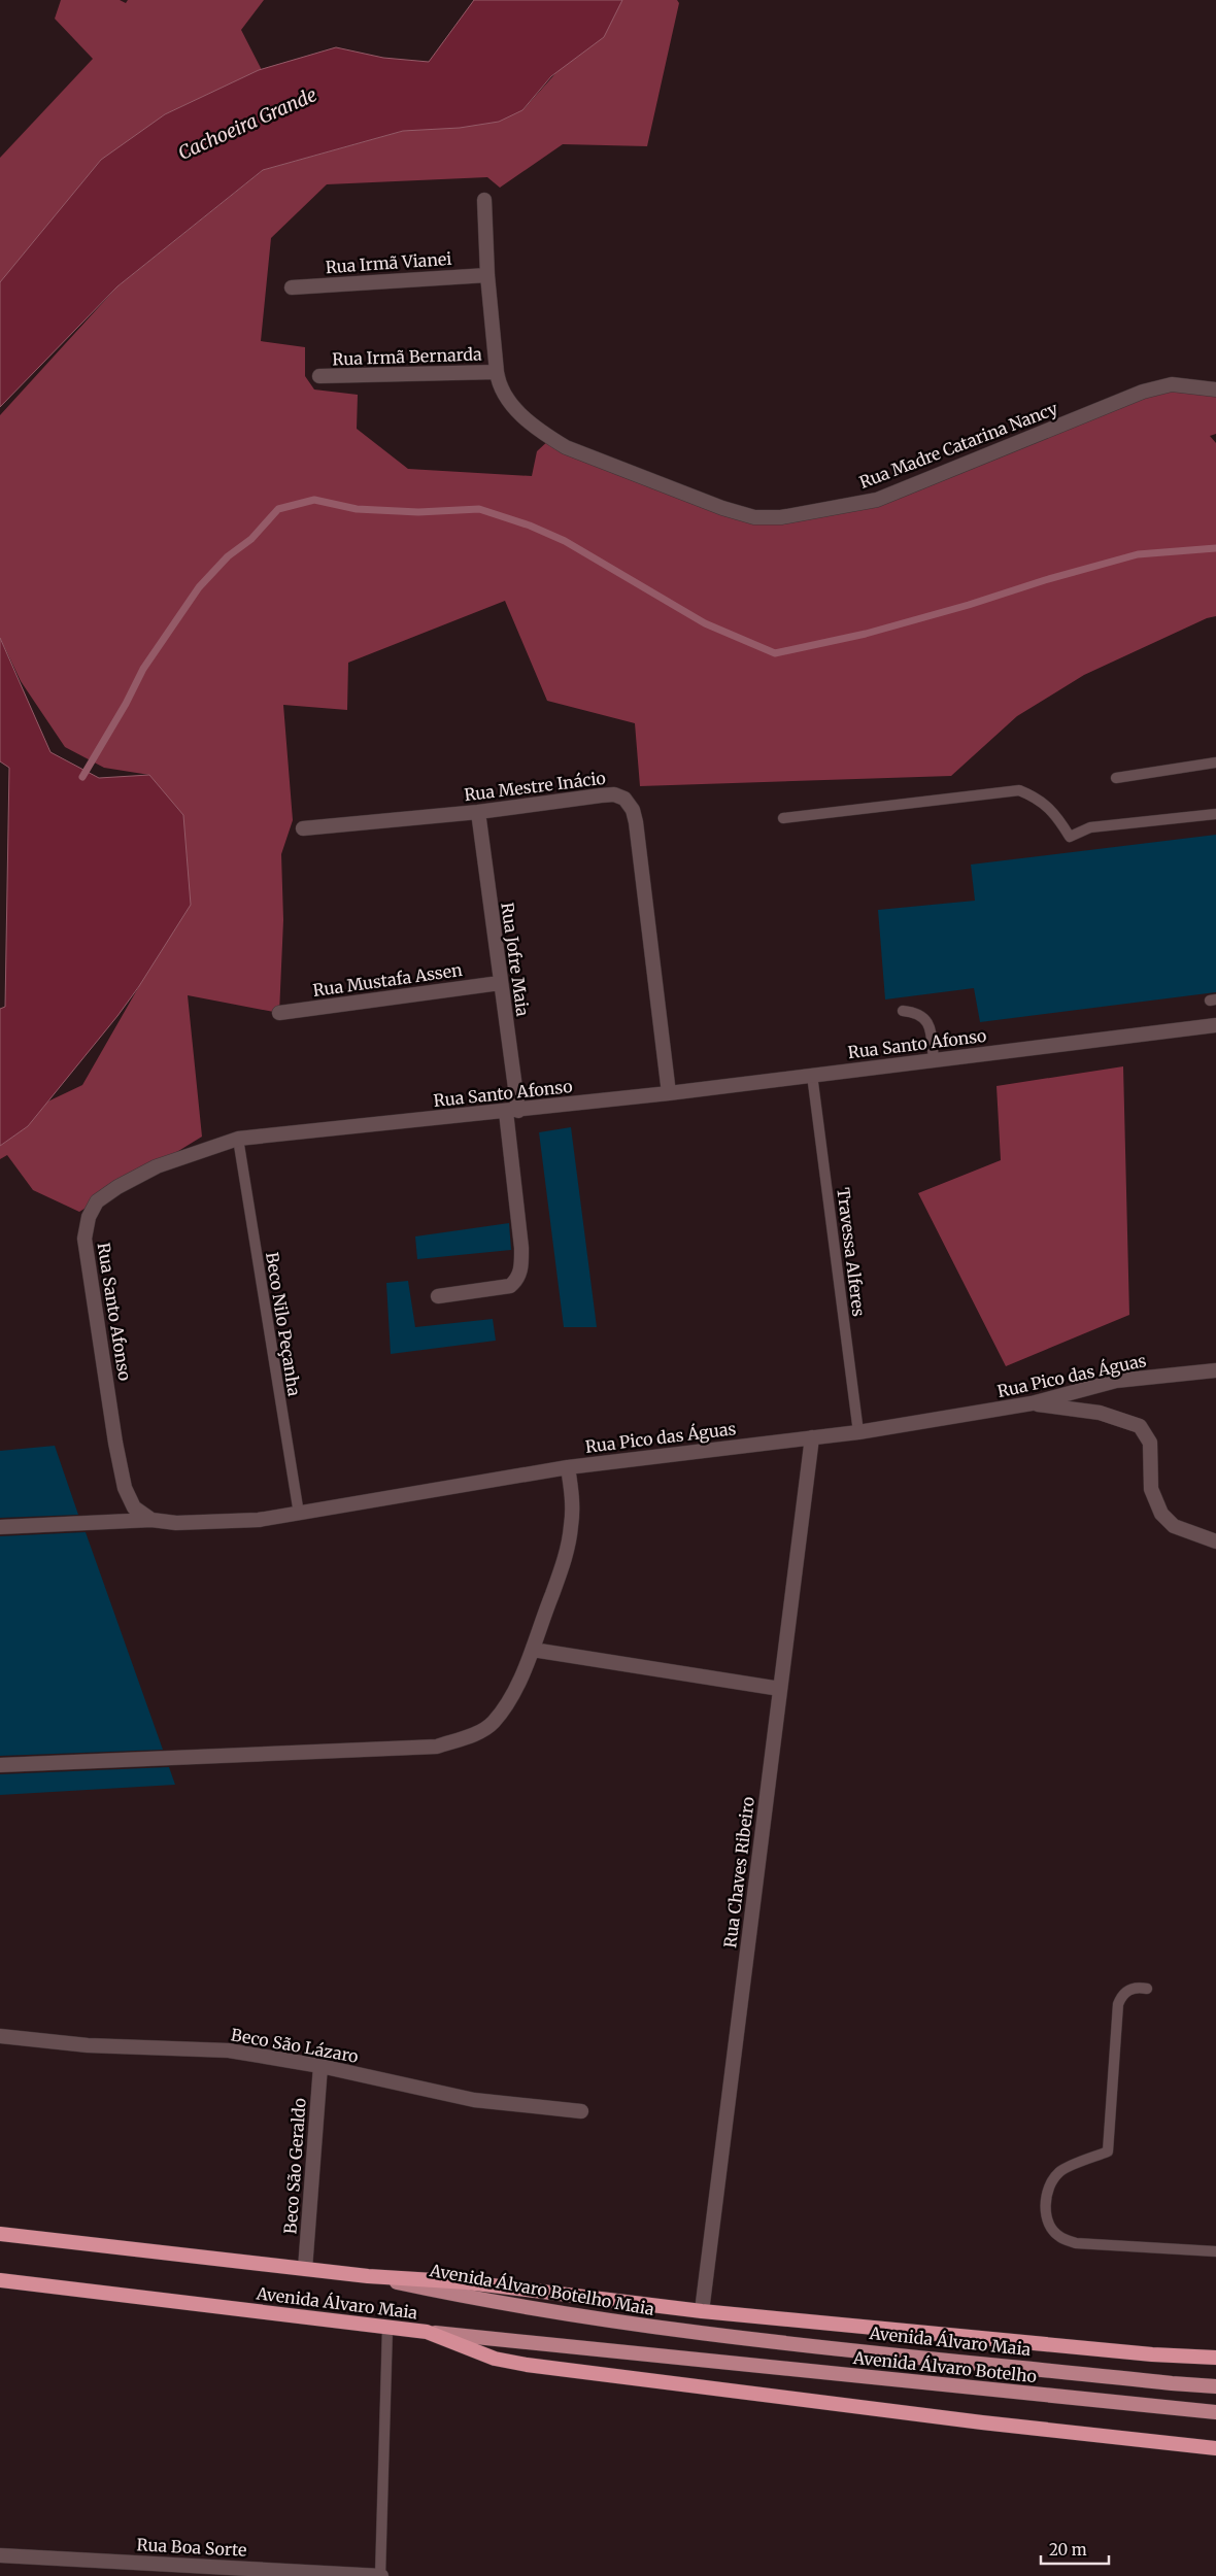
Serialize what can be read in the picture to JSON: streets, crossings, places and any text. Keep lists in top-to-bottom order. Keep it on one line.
{"streets":{"highway":["Avenida Álvaro Maia"],"main road":["Avenida Álvaro Botelho Maia","Avenida Álvaro Botelho"],"street":["Rua Irmã Vianei","Rua Irmã Bernarda","Rua Madre Catarina Nancy","Rua Mestre Inácio","Rua Jofre Maia","Rua Mustafa Assen","Rua Santo Afonso","Rua Pico das Águas","Rua Chaves Ribeiro","Beco São Lázaro","Beco São Geraldo","Rua Boa Sorte"],"lane":["Travessa Alferes","Beco Nilo Peçanha"]},"crossings":[["Rua Irmã Vianei","Rua Madre Catarina Nancy"],["Rua Irmã Bernarda","Rua Madre Catarina Nancy"],["Rua Mestre Inácio","Rua Jofre Maia"],["Rua Mestre Inácio","Rua Santo Afonso"],["Rua Jofre Maia","Rua Mustafa Assen"],["Rua Jofre Maia","Rua Santo Afonso"],["Rua Santo Afonso","Travessa Alferes"],["Rua Santo Afonso","Beco Nilo Peçanha"],["Rua Santo Afonso","Rua Pico das Águas"],["Travessa Alferes","Rua Pico das Águas"],["Beco Nilo Peçanha","Rua Pico das Águas"],["Rua Pico das Águas","Rua Chaves Ribeiro"],["Rua Chaves Ribeiro","Avenida Álvaro Maia"],["Beco São Lázaro","Beco São Geraldo"],["Beco São Geraldo","Avenida Álvaro Maia"],["Avenida Álvaro Botelho Maia","Avenida Álvaro Maia"],["Avenida Álvaro Maia","Avenida Álvaro Botelho"]],"water":["Cachoeira Grande"],"scale_bar":"20 m"}
